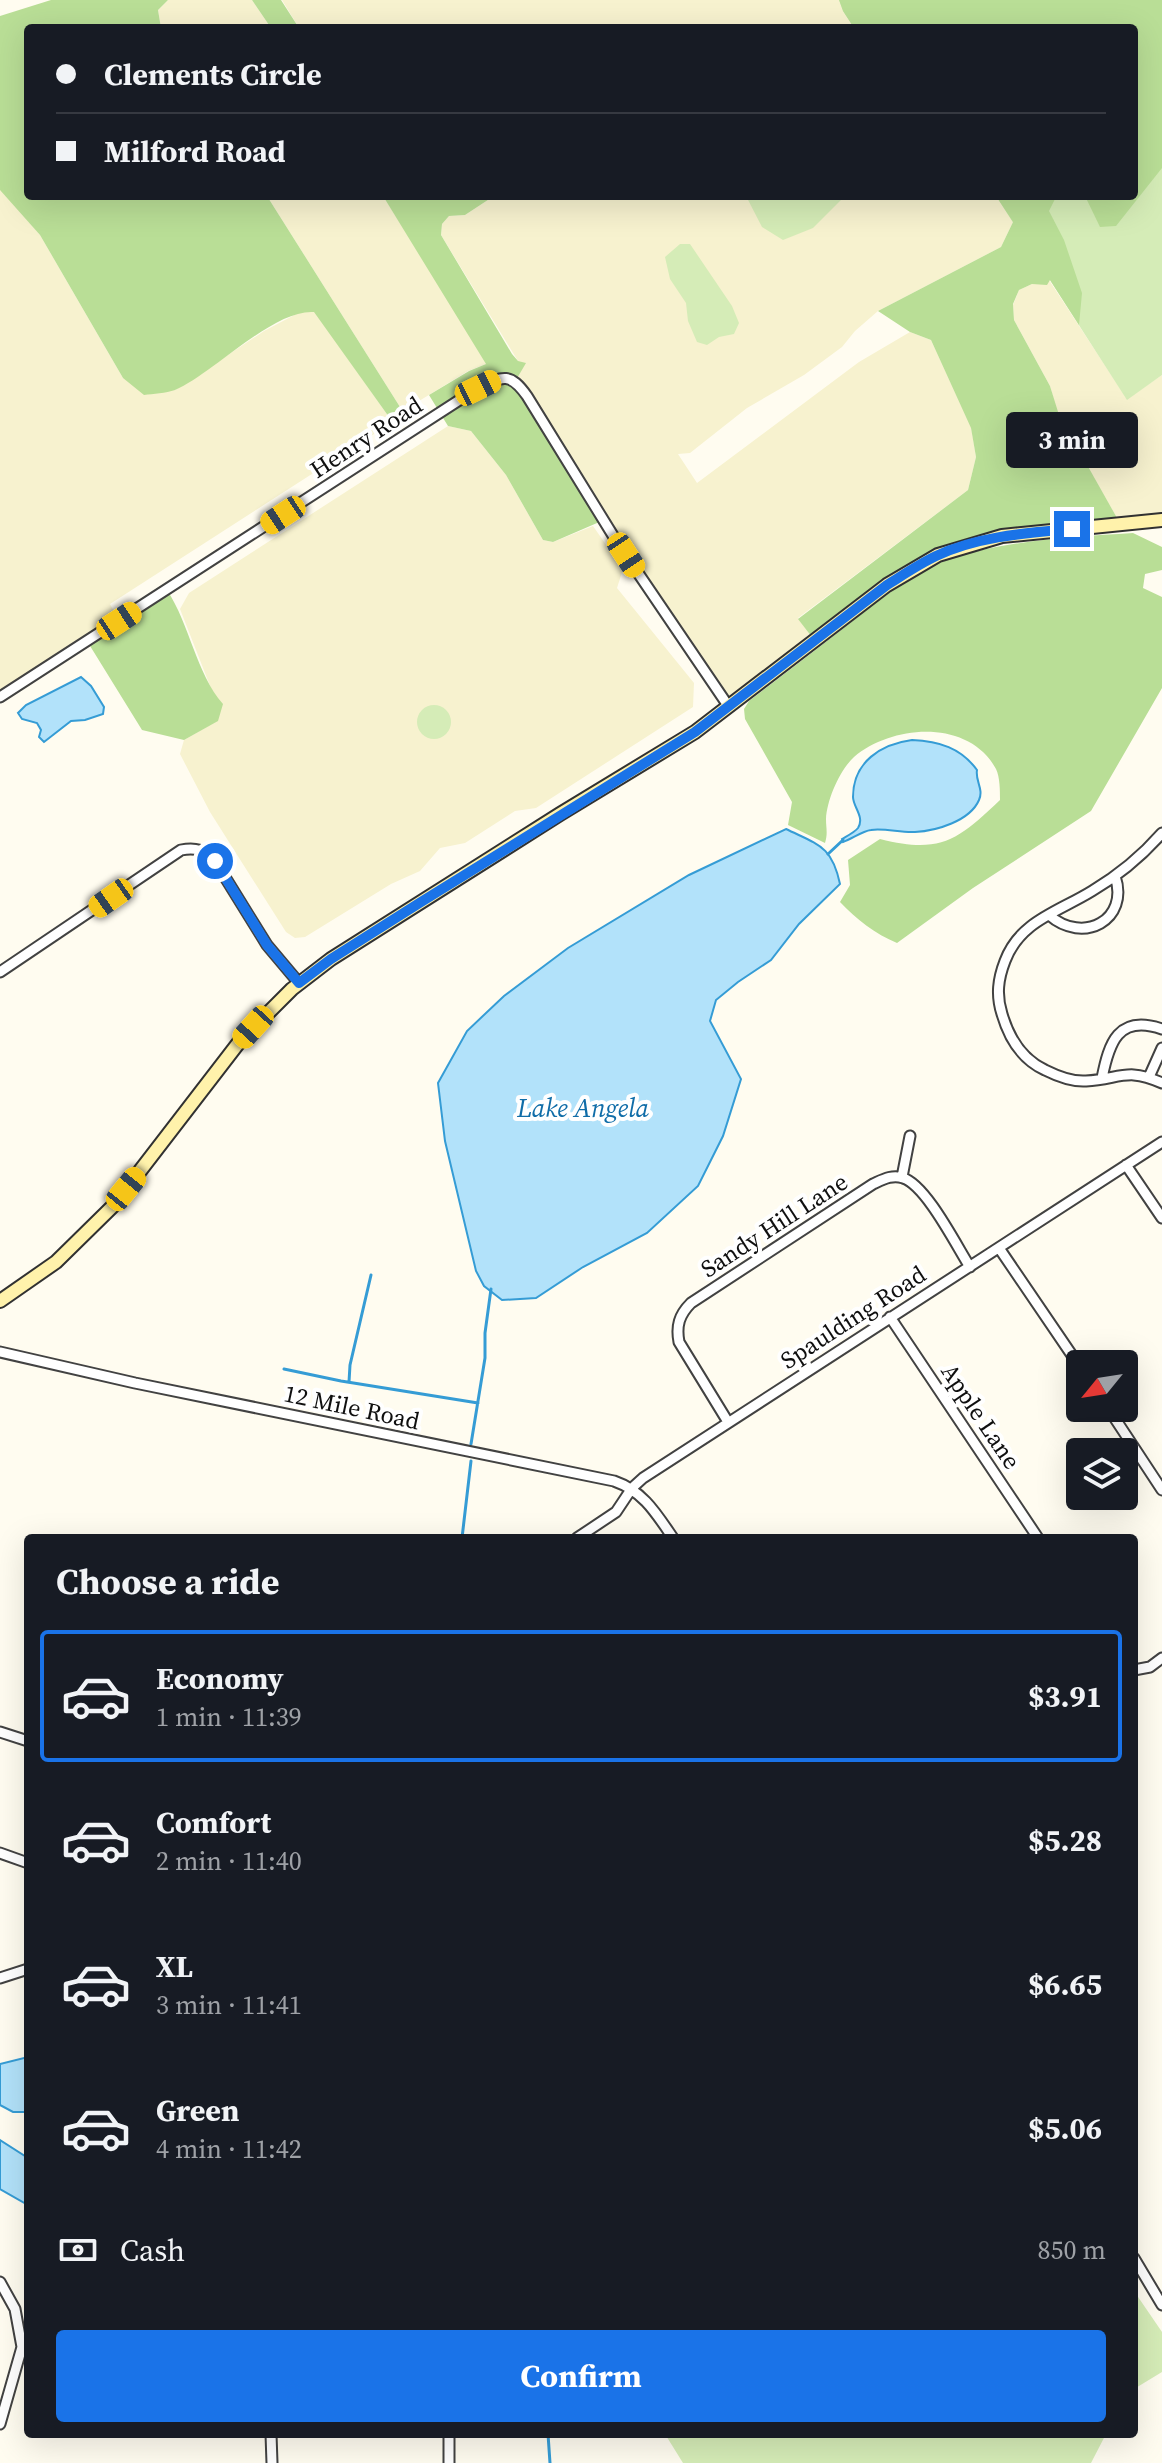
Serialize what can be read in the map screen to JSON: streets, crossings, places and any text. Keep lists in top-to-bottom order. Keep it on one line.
{"streets":{"street":["Henry Road","Sandy Hill Lane","Spaulding Road","12 Mile Road","Apple Lane"]},"crossings":[["Sandy Hill Lane","Spaulding Road"],["Spaulding Road","12 Mile Road"],["Spaulding Road","Apple Lane"]],"water":["Lake Angela"],"north":"bottom left","page":{"banner":["Clements Circle","Milford Road"],"bubble":"3 min","heading":"Choose a ride","list":[{"name":"Economy","note":"1 min · 11:39","value":"$3.91"},{"name":"Comfort","note":"2 min · 11:40","value":"$5.28"},{"name":"XL","note":"3 min · 11:41","value":"$6.65"},{"name":"Green","note":"4 min · 11:42","value":"$5.06"}],"pay":["Cash","850 m"],"buttons":"Confirm"}}
